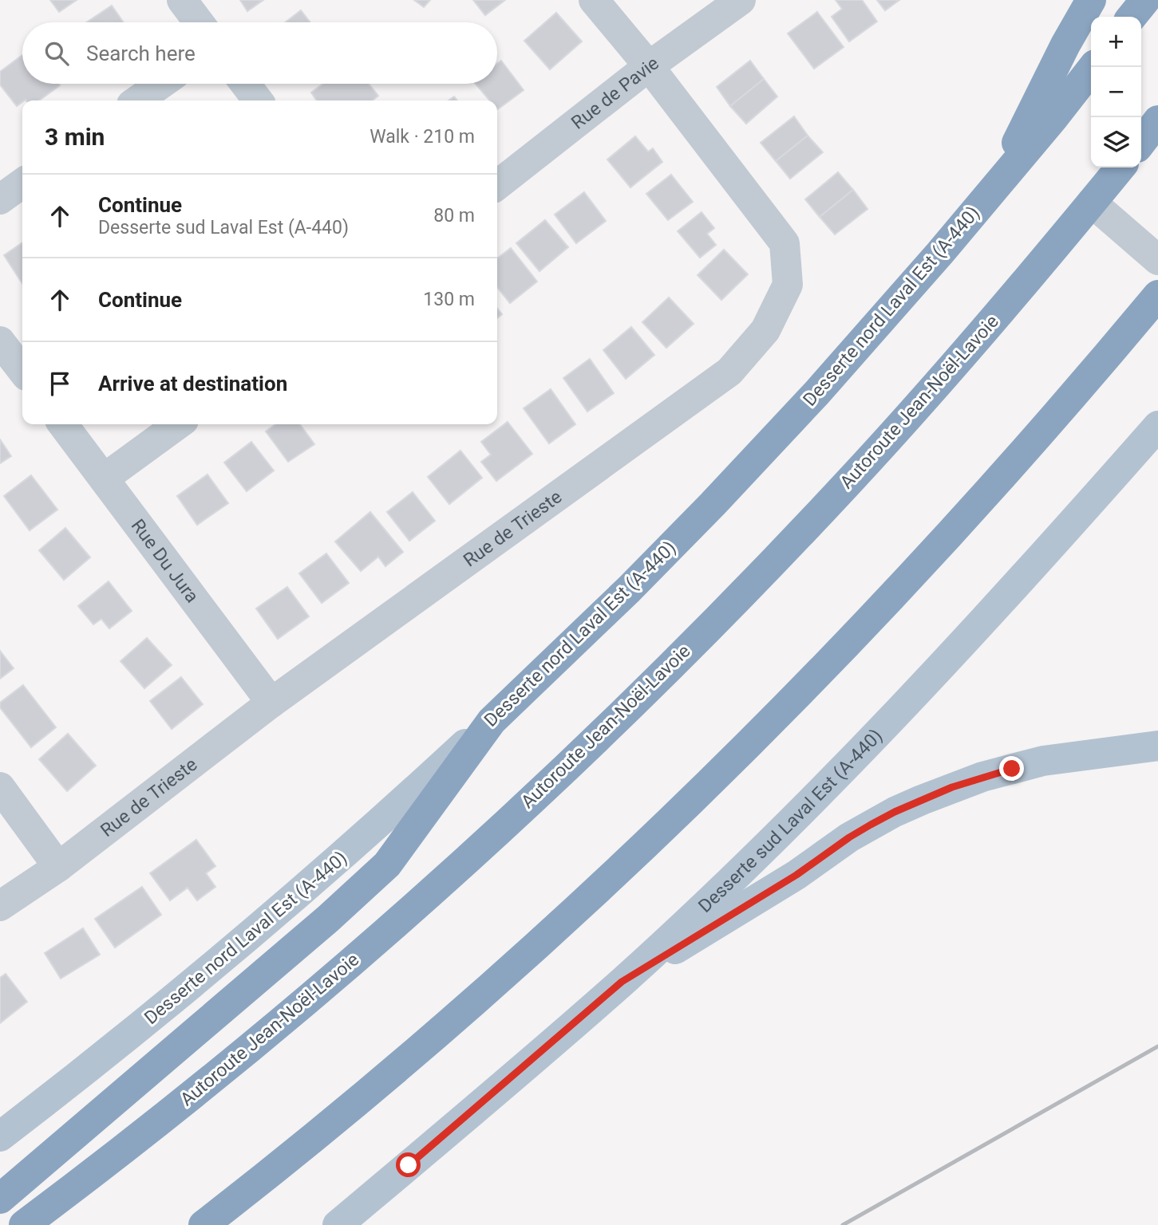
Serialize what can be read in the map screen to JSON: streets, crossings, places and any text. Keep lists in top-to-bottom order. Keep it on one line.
{"streets":{"highway":["Desserte nord Laval Est (A-440)","Autoroute Jean-Noël-Lavoie"],"main road":["Desserte sud Laval Est (A-440)"],"street":["Rue de Pavie","Rue de Trieste","Rue Du Jura"]},"crossings":[["Rue de Pavie","Rue de Trieste"],["Rue de Trieste","Rue Du Jura"]],"page":{"map_buttons":["+","−"],"search":"Search here","heading":["3 min","Walk · 210 m"],"list":[["Continue","Desserte sud Laval Est (A-440)","80 m"],["Continue","130 m"],"Arrive at destination"]}}
